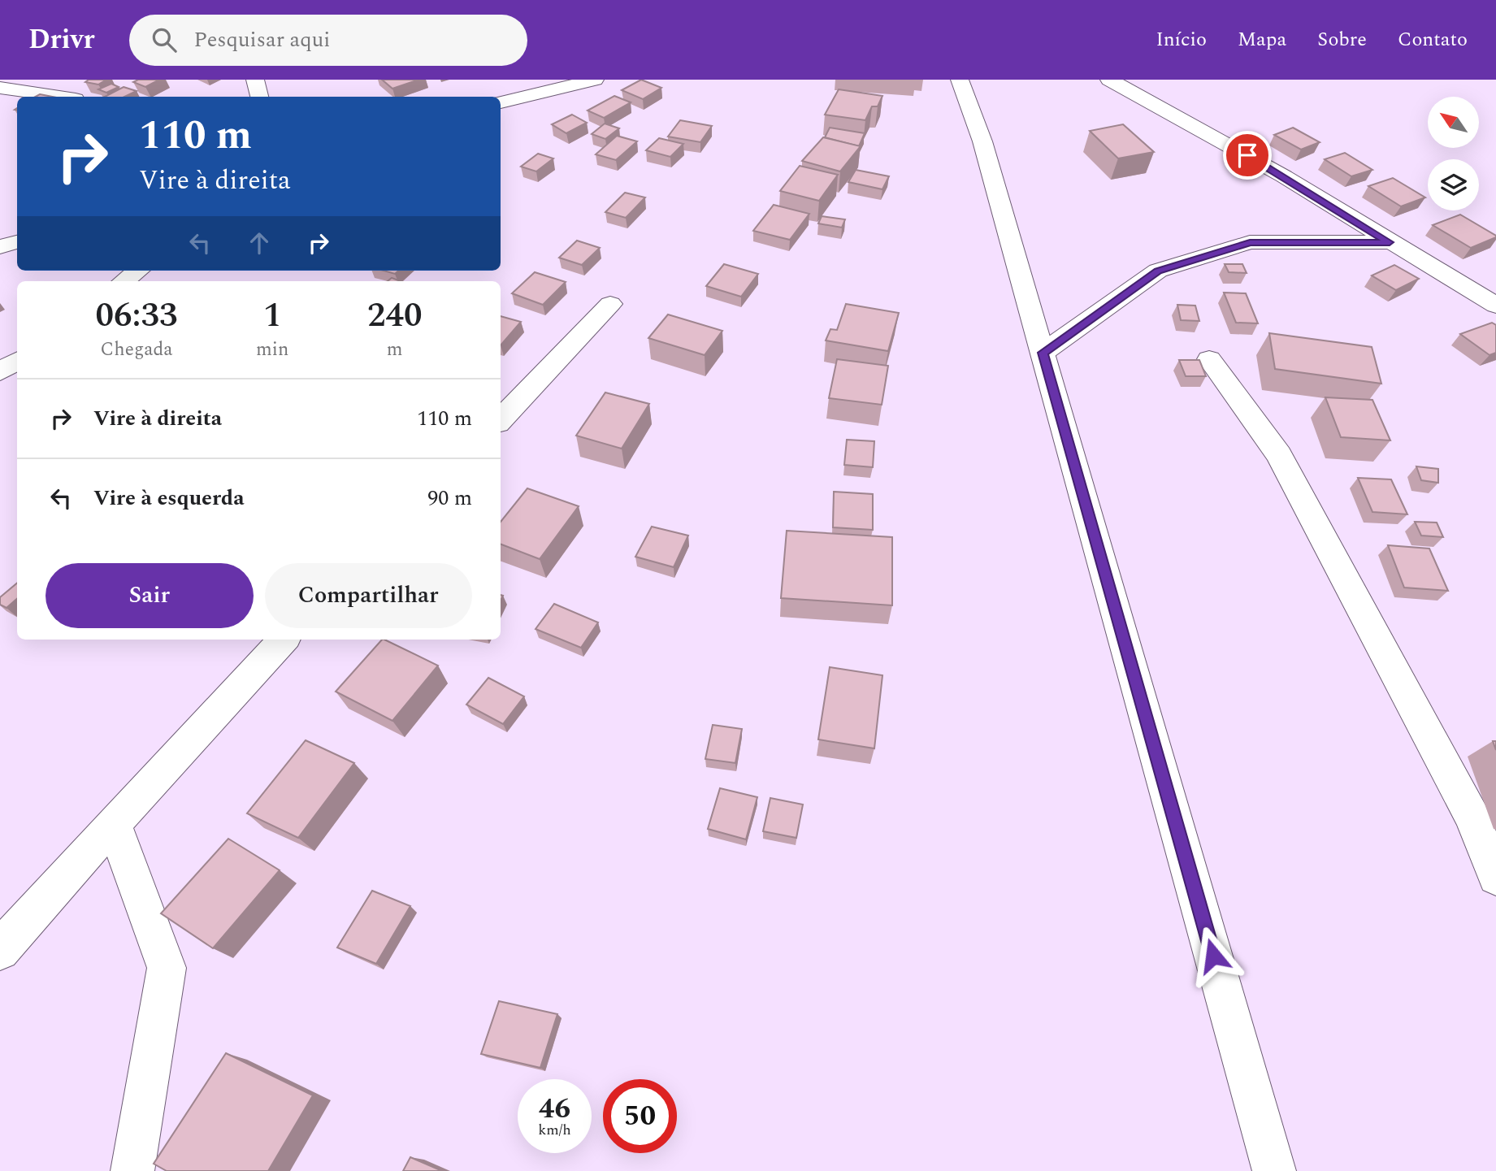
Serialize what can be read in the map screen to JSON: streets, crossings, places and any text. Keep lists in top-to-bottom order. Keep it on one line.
{"north":"top left","page":{"header":"Drivr","search":"Pesquisar aqui","nav":["Início","Mapa","Sobre","Contato"],"turn":["110 m","Vire à direita"],"eta":["06:33","Chegada","1","min","240","m"],"list":[{"name":"Vire à direita","value":"110 m"},{"name":"Vire à esquerda","value":"90 m"}],"buttons":["Sair","Compartilhar"],"speed":"46 km/h","limit":"50"}}
